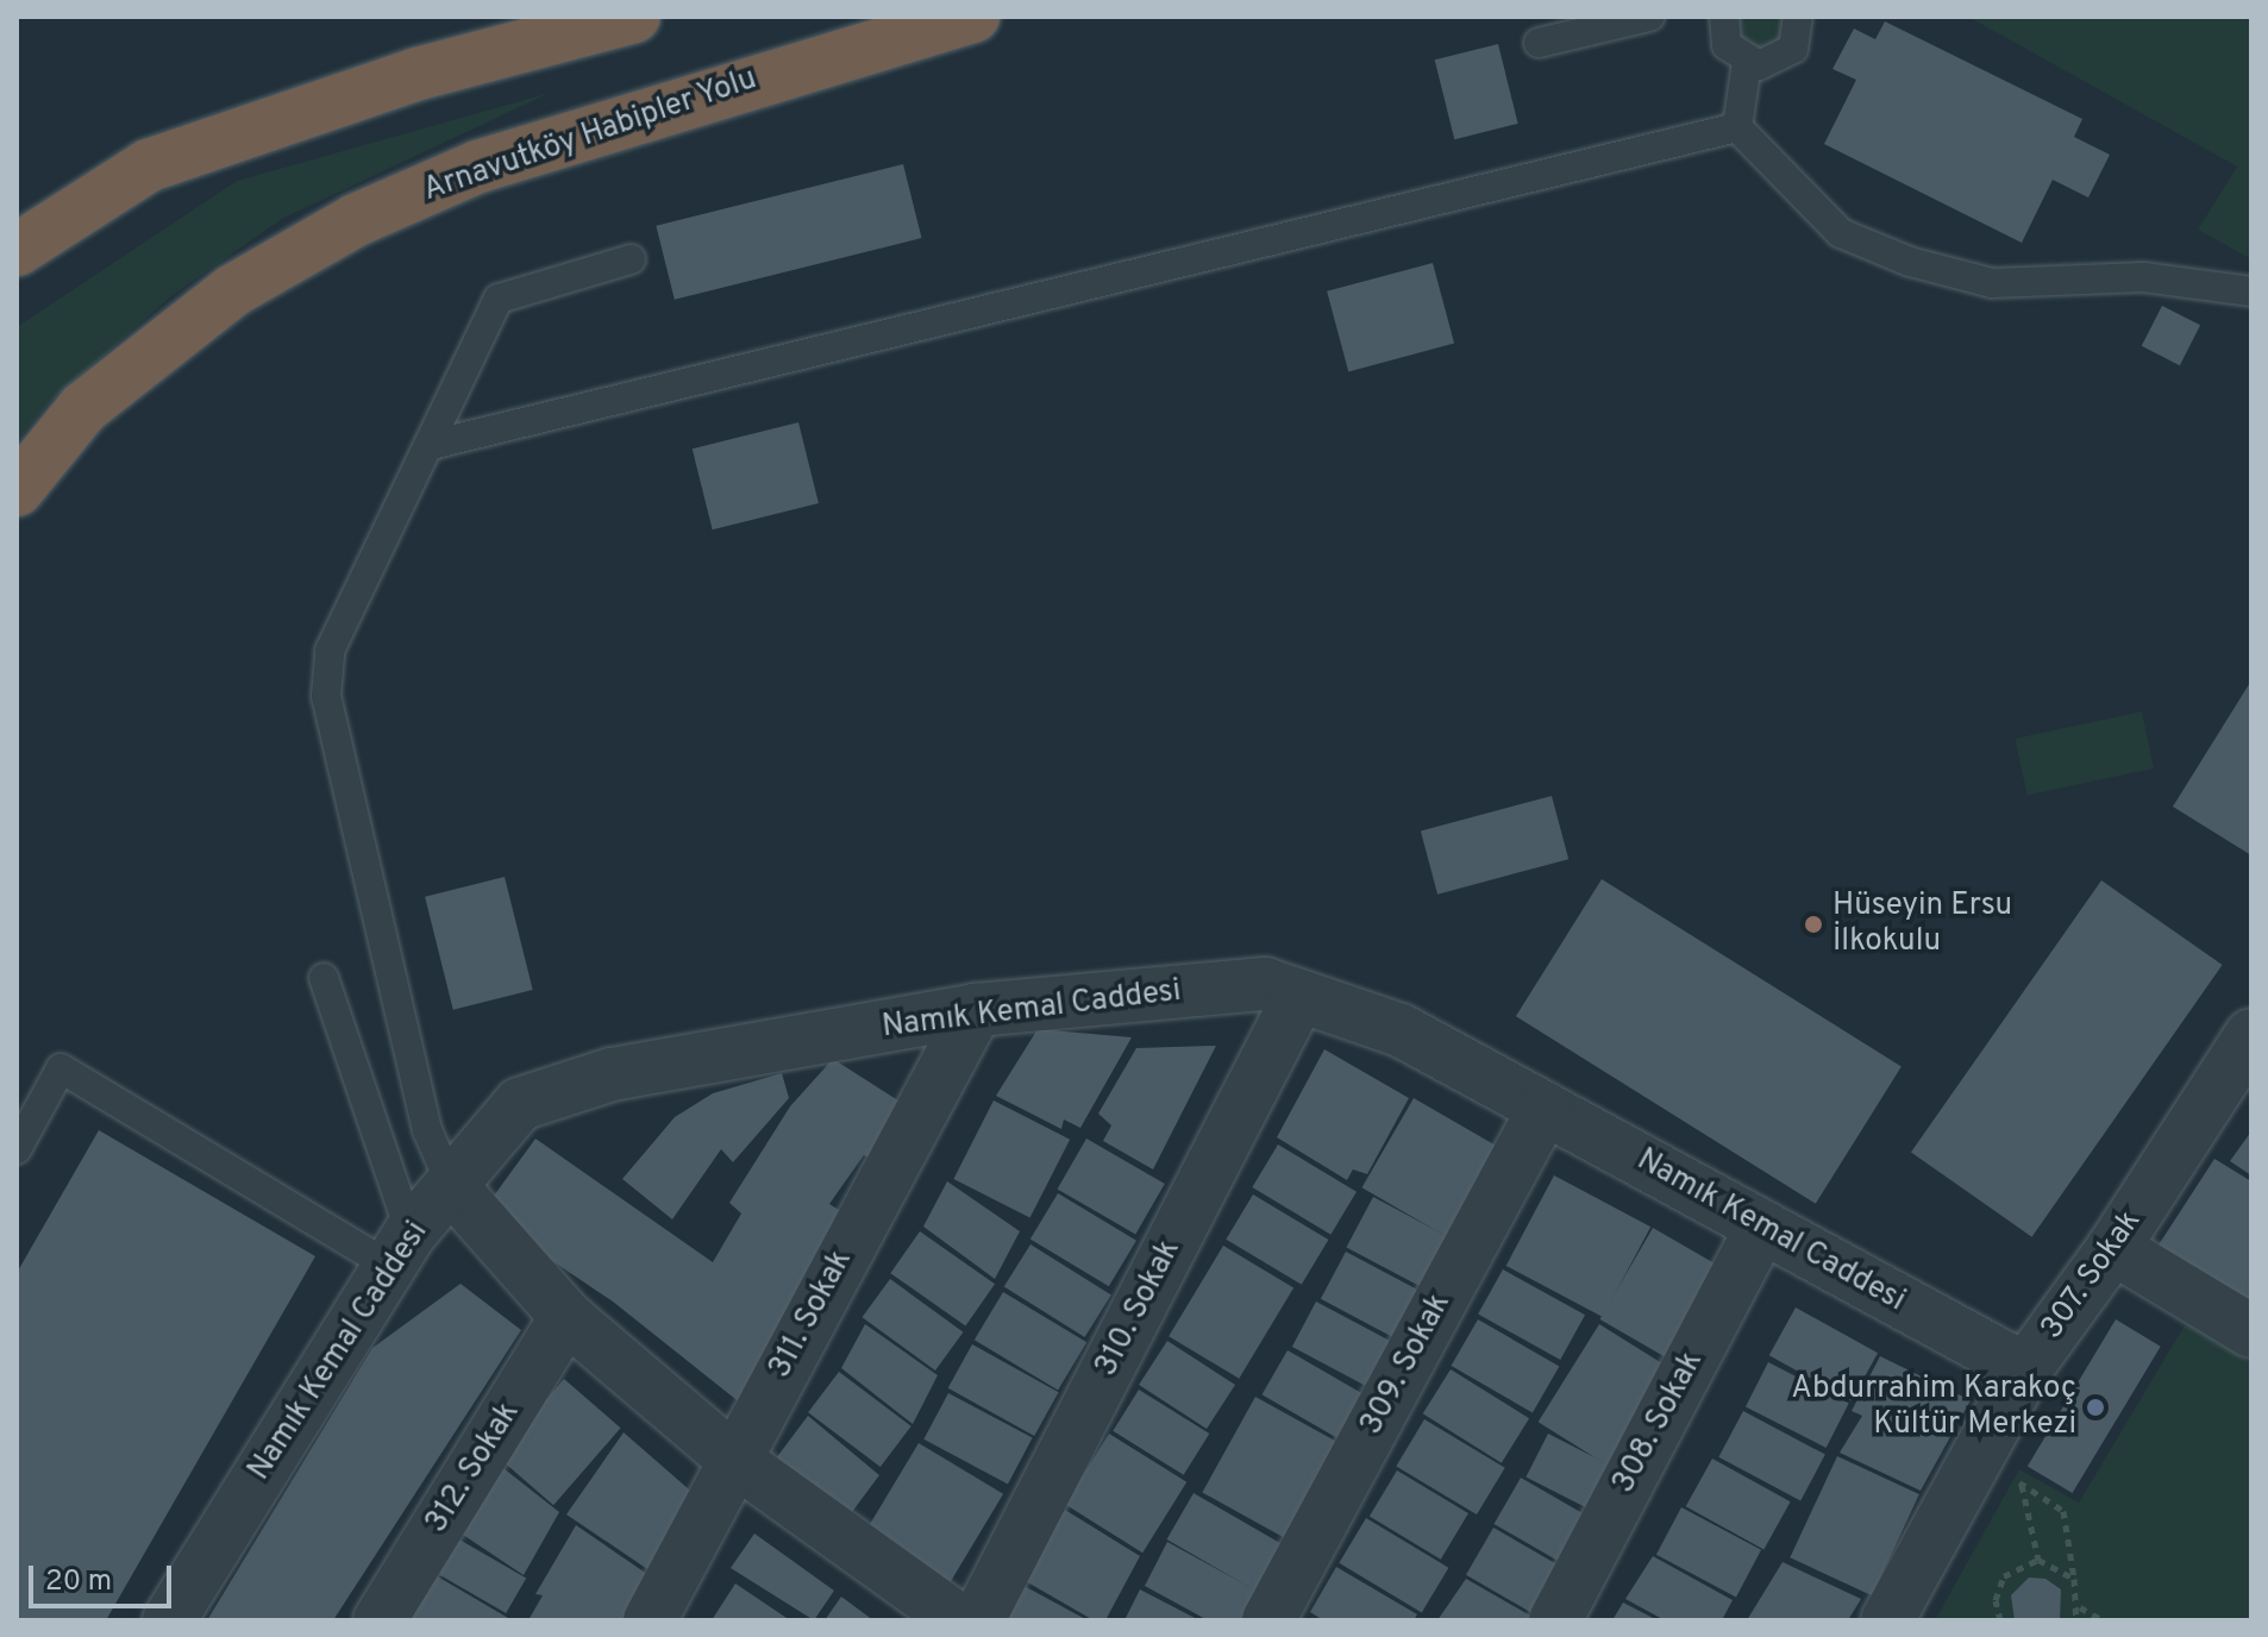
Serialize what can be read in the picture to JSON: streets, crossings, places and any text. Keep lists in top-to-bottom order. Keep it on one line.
{"streets":{"highway":["Arnavutköy Habipler Yolu"],"street":["Namık Kemal Caddesi","307. Sokak","310. Sokak","311. Sokak","309. Sokak","308. Sokak","312. Sokak"]},"crossings":[["Namık Kemal Caddesi","307. Sokak"],["Namık Kemal Caddesi","310. Sokak"],["Namık Kemal Caddesi","311. Sokak"],["Namık Kemal Caddesi","309. Sokak"],["Namık Kemal Caddesi","308. Sokak"]],"places":["Hüseyin Ersu İlkokulu","Abdurrahim Karakoç Kültür Merkezi"],"scale_bar":"20 m"}
